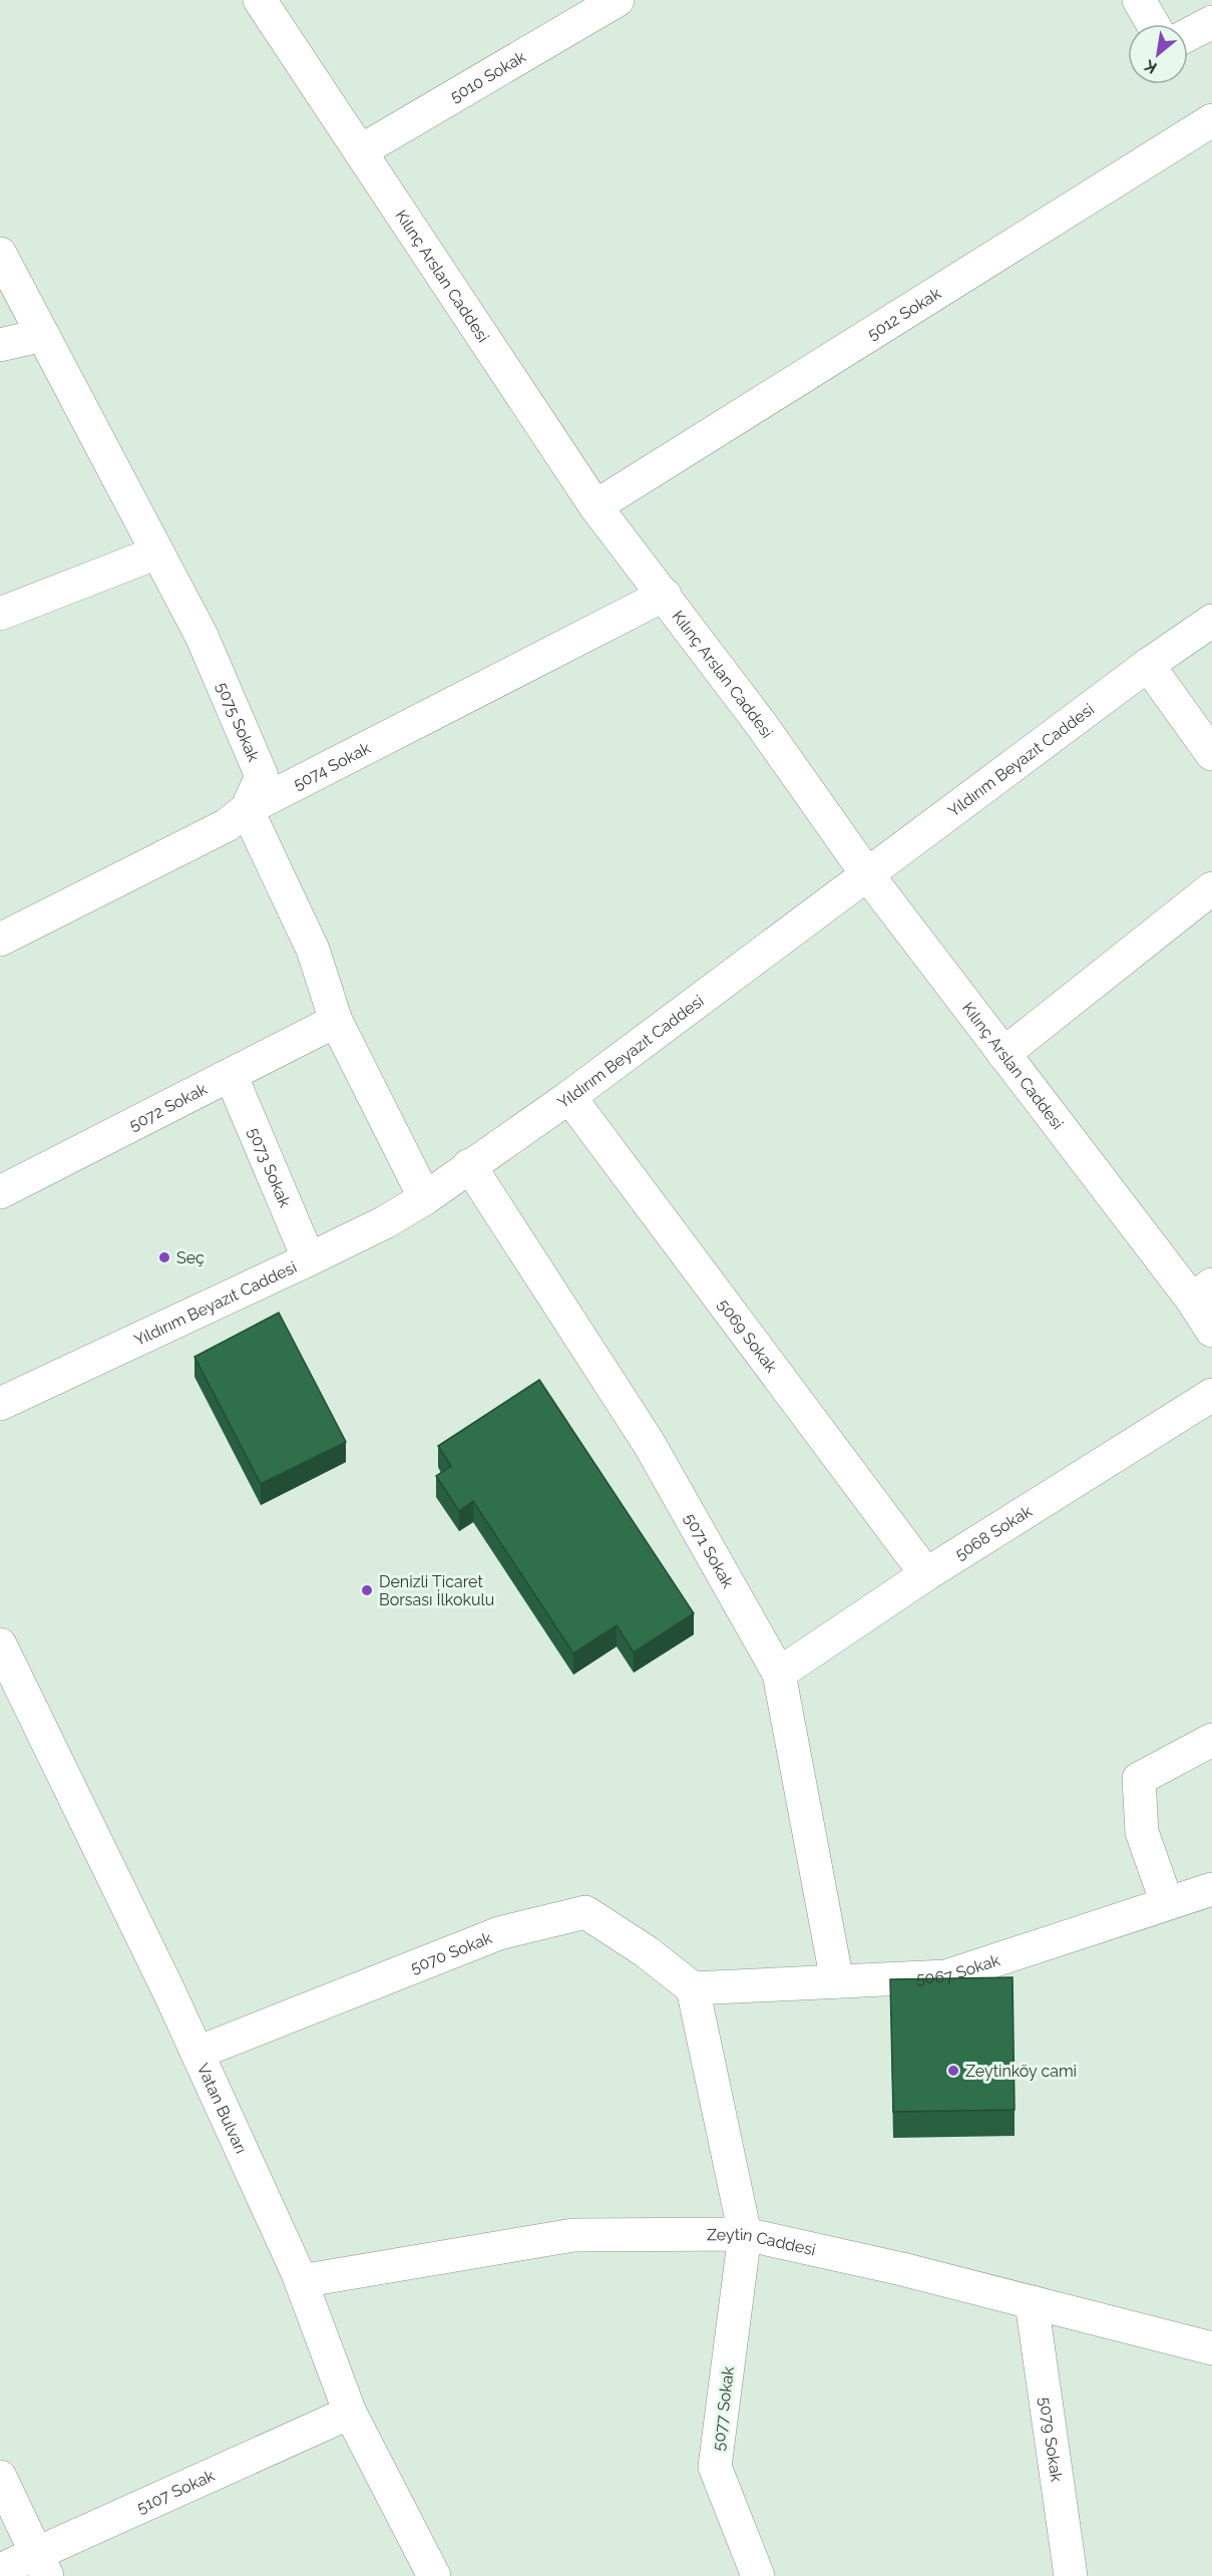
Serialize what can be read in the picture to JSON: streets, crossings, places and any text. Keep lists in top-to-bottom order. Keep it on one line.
{"streets":{"street":["5010 Sokak","Kılınç Arslan Caddesi","5012 Sokak","5075 Sokak","Yıldırım Beyazıt Caddesi","5074 Sokak","5072 Sokak","5073 Sokak","5069 Sokak","5068 Sokak","5071 Sokak","5070 Sokak","5067 Sokak","Vatan Bulvarı","Zeytin Caddesi","5077 Sokak","5079 Sokak","5107 Sokak"]},"crossings":[["5010 Sokak","Kılınç Arslan Caddesi"],["Kılınç Arslan Caddesi","5012 Sokak"],["Kılınç Arslan Caddesi","Yıldırım Beyazıt Caddesi"],["Kılınç Arslan Caddesi","5074 Sokak"],["5075 Sokak","5074 Sokak"],["Yıldırım Beyazıt Caddesi","5073 Sokak"],["Yıldırım Beyazıt Caddesi","5069 Sokak"],["Yıldırım Beyazıt Caddesi","5071 Sokak"],["5072 Sokak","5073 Sokak"],["5069 Sokak","5068 Sokak"],["5068 Sokak","5071 Sokak"],["5071 Sokak","5067 Sokak"],["5070 Sokak","5067 Sokak"],["5070 Sokak","Vatan Bulvarı"],["5070 Sokak","5077 Sokak"],["5067 Sokak","5077 Sokak"],["Vatan Bulvarı","Zeytin Caddesi"],["Vatan Bulvarı","5107 Sokak"],["Zeytin Caddesi","5077 Sokak"],["Zeytin Caddesi","5079 Sokak"]],"places":["Seç","Denizli Ticaret Borsası İlkokulu","Zeytinköy cami"],"north":"bottom left"}
